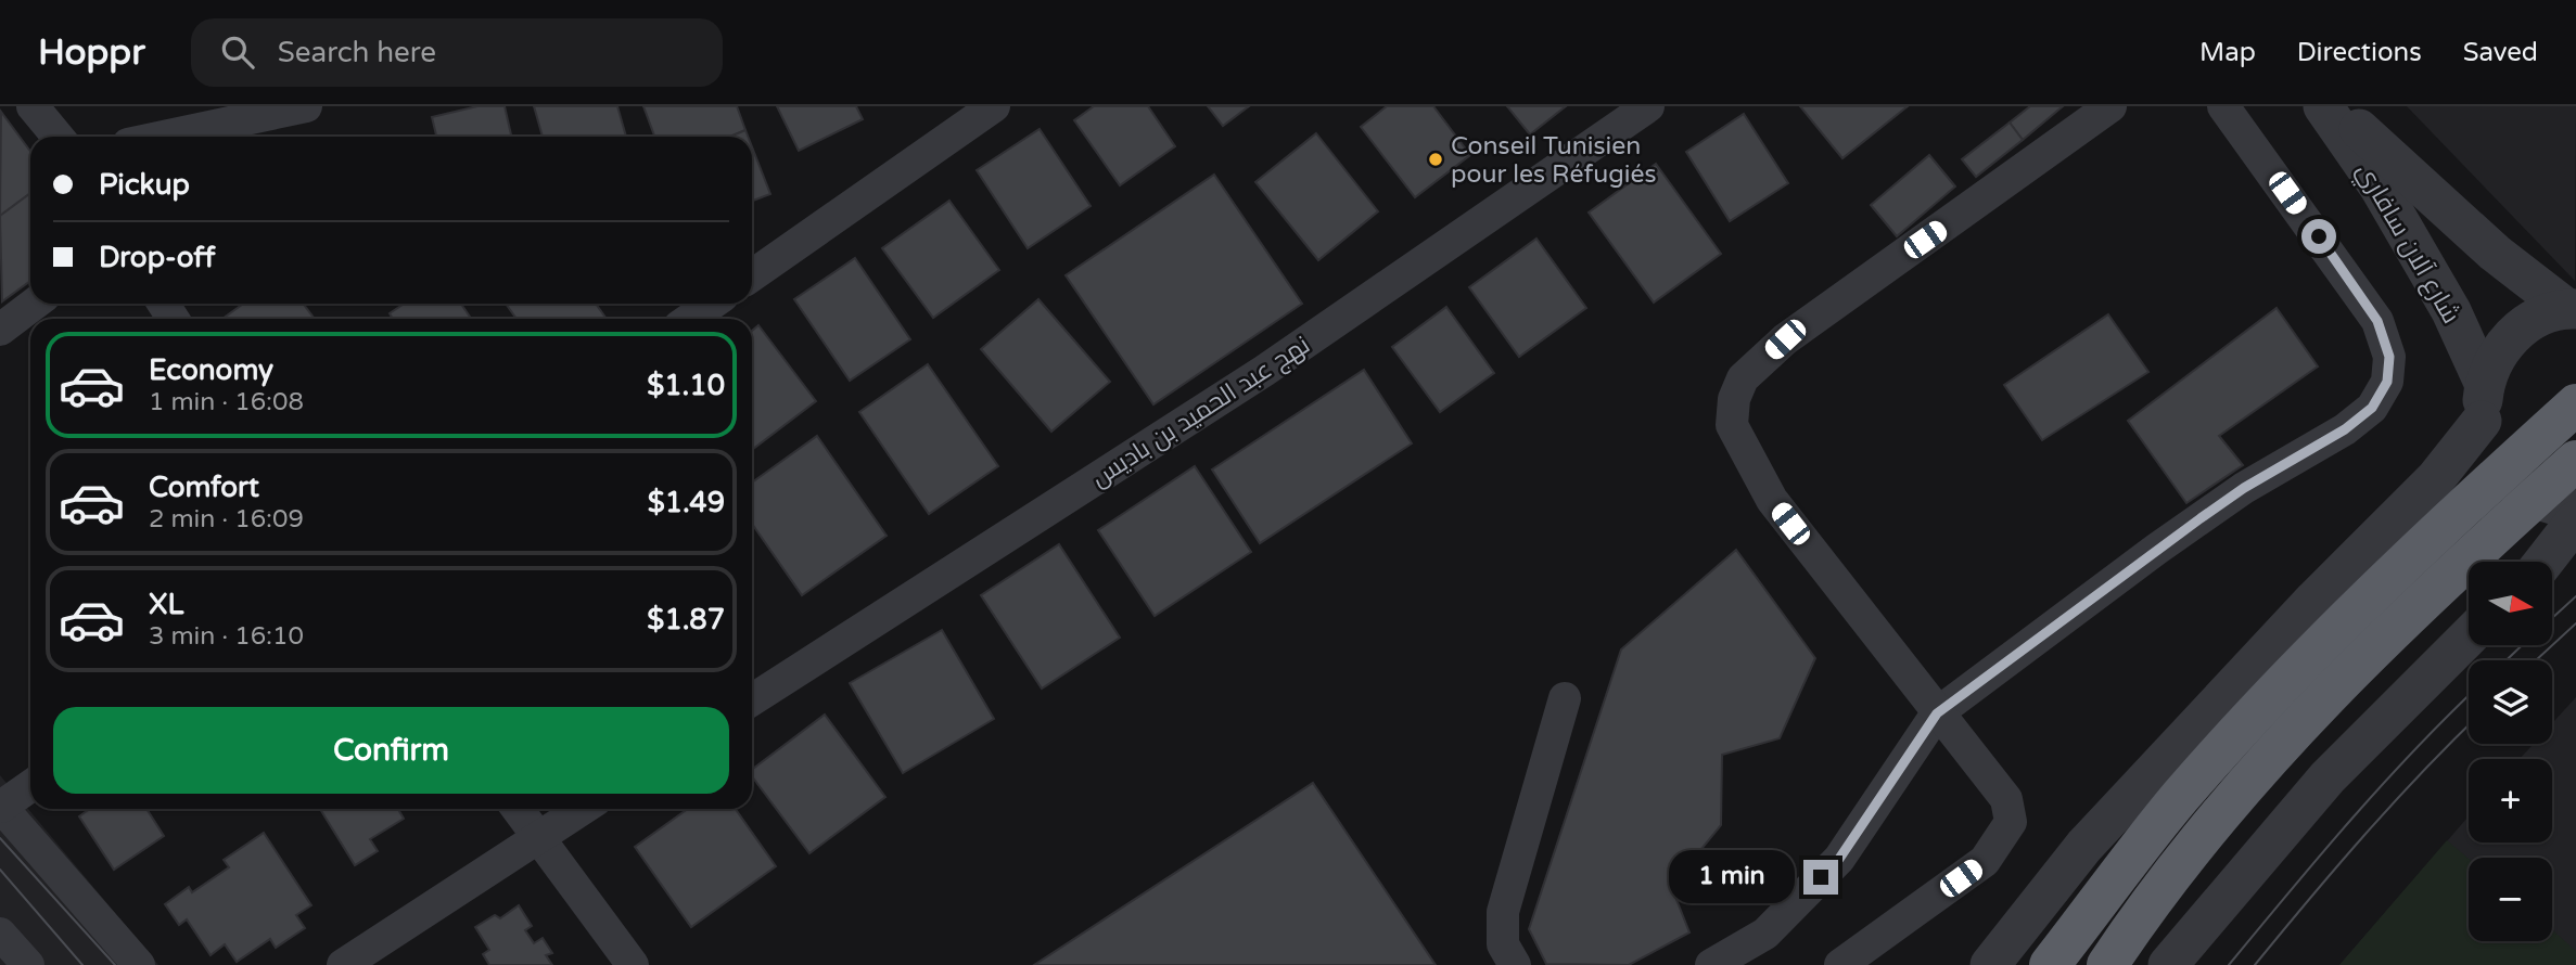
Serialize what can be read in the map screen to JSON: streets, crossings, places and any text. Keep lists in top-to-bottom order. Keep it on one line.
{"streets":{"street":["شارع آلان سافاري","نهج عبد الحميد بن باديس"]},"places":["Conseil Tunisien pour les Réfugiés"],"north":"right","page":{"header":"Hoppr","search":"Search here","nav":["Map","Directions","Saved"],"banner":["Pickup","Drop-off"],"list":[{"name":"Economy","note":"1 min · 16:08","value":"$1.10"},{"name":"Comfort","note":"2 min · 16:09","value":"$1.49"},{"name":"XL","note":"3 min · 16:10","value":"$1.87"}],"map_buttons":["+","−"],"buttons":"Confirm","bubble":"1 min"}}
